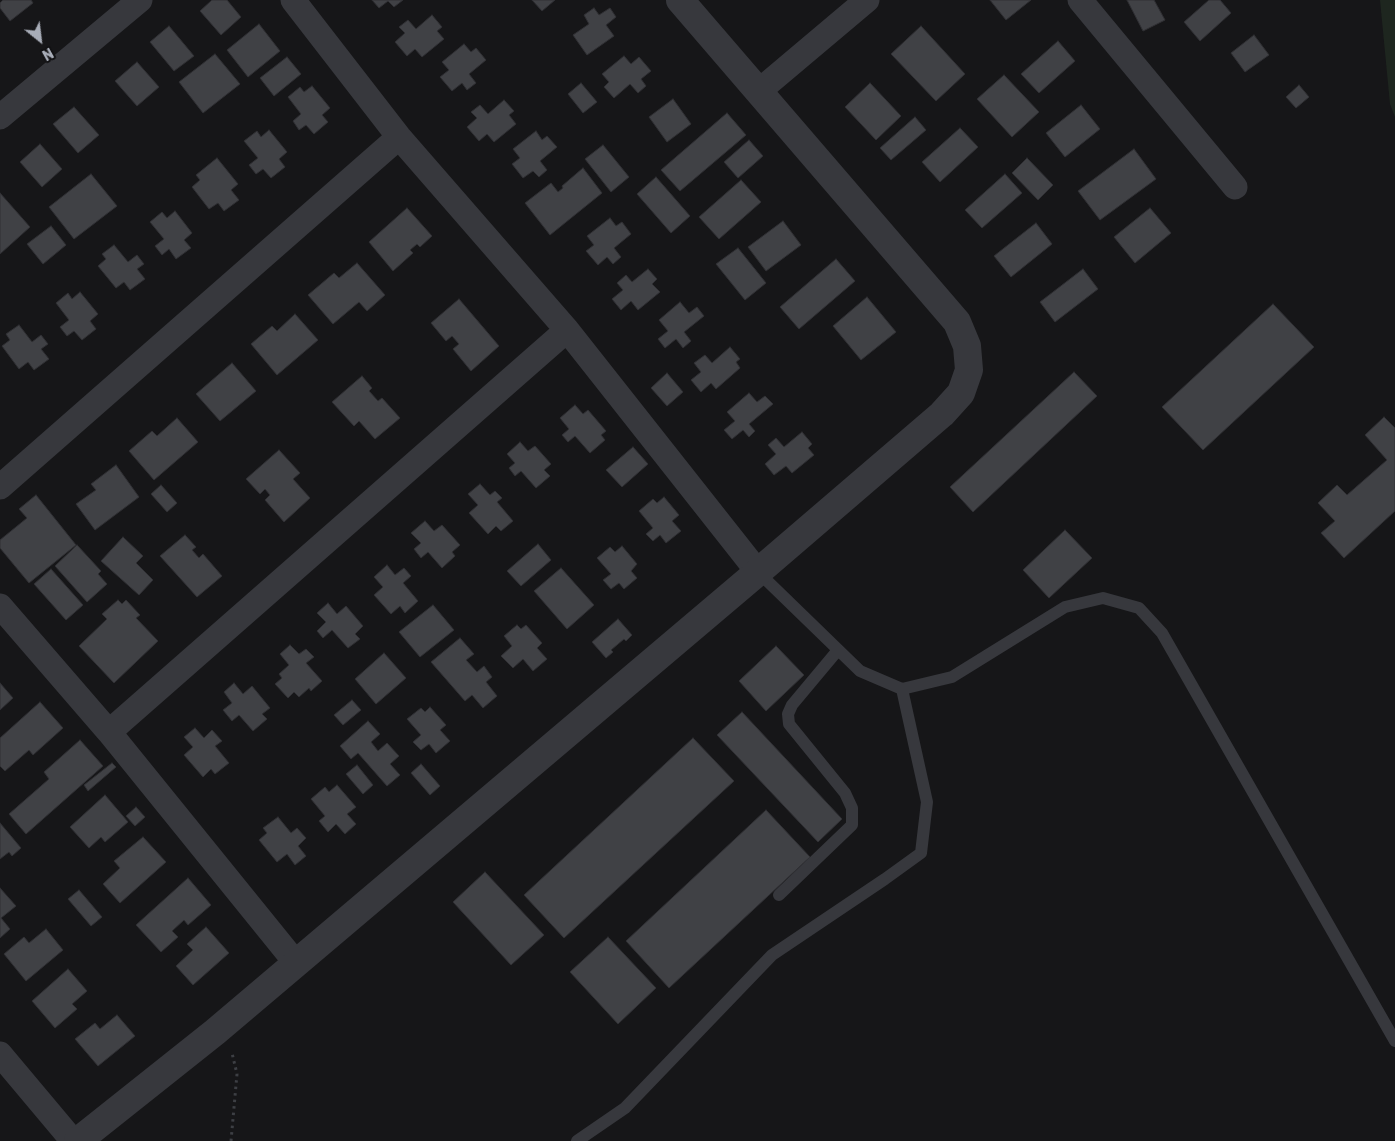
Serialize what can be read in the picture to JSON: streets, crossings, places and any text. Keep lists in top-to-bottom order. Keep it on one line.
{"north":"bottom right"}
